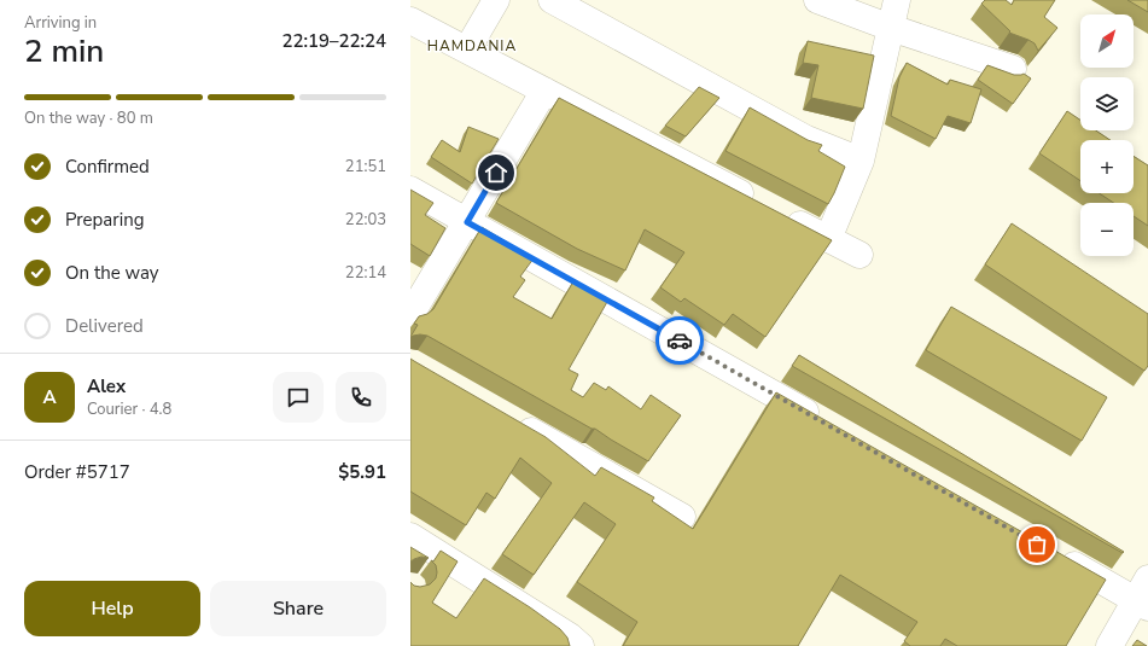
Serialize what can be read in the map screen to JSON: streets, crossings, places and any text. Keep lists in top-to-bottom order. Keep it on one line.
{"districts":["HAMDANIA"],"north":"top right","page":{"heading":["2 min","Arriving in","22:19–22:24"],"panel":["Alex","Courier · 4.8","Order #5717","$5.91"],"map_buttons":["+","−"],"bar":"On the way · 80 m","list":[["Confirmed","21:51"],["Preparing","22:03"],["On the way","22:14"],"Delivered"],"round":"A","buttons":["Help","Share"]}}
